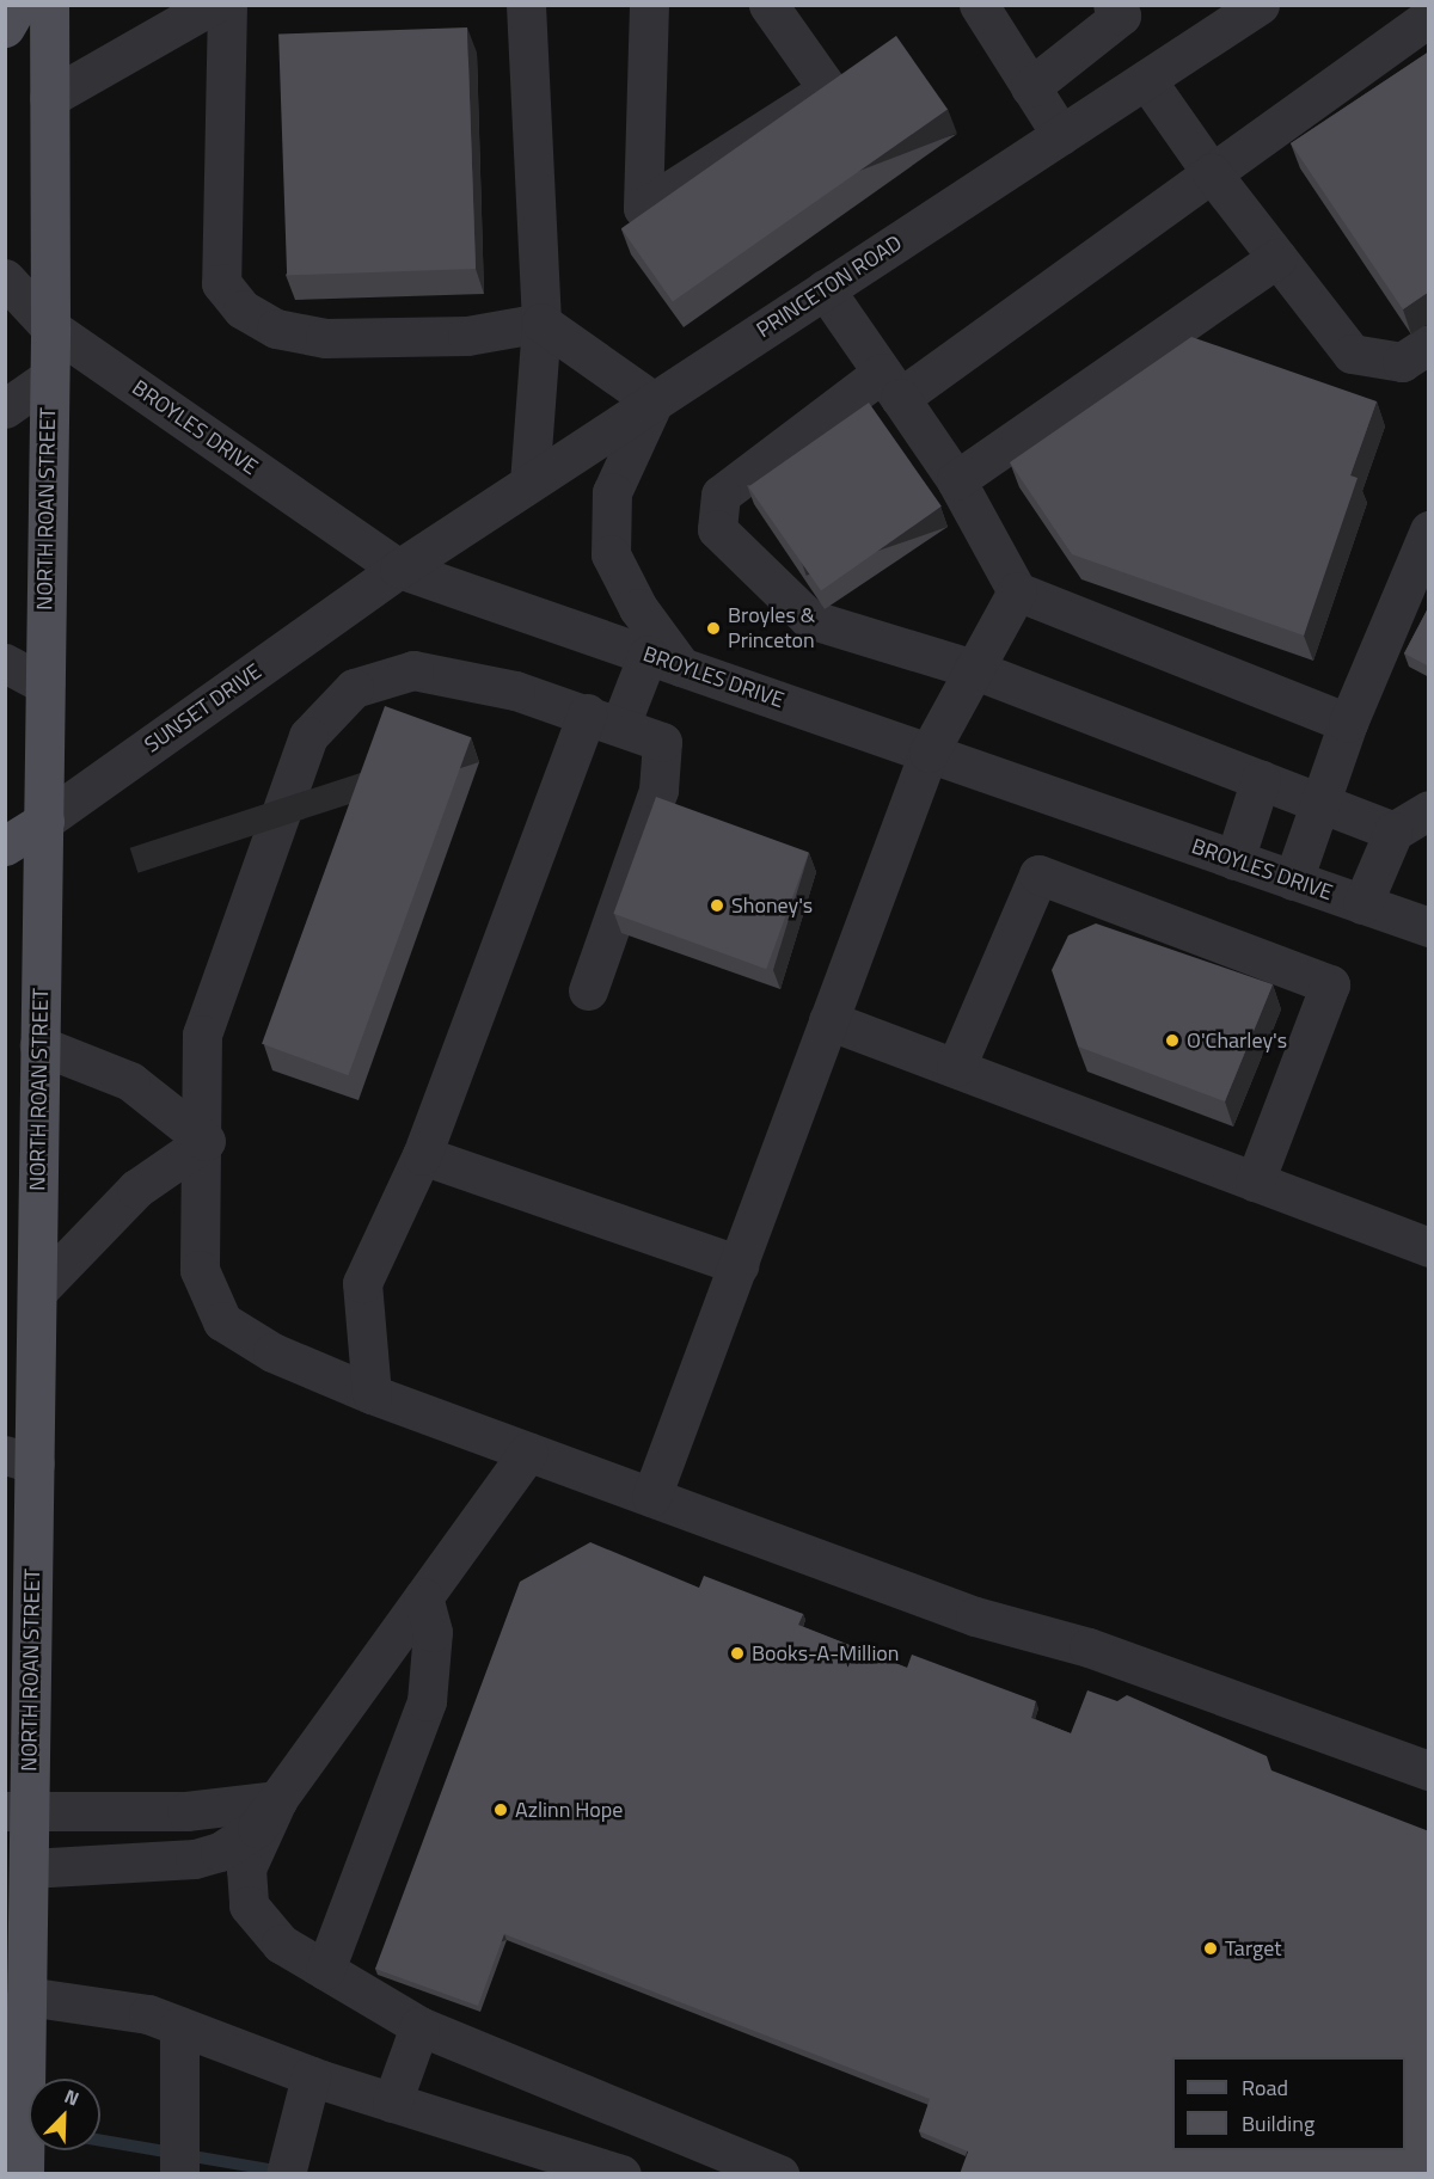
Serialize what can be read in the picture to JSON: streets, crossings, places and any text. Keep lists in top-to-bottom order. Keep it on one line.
{"streets":{"main road":["NORTH ROAN STREET","SUNSET DRIVE"],"street":["PRINCETON ROAD","BROYLES DRIVE"]},"crossings":[["PRINCETON ROAD","BROYLES DRIVE"],["PRINCETON ROAD","SUNSET DRIVE"],["BROYLES DRIVE","NORTH ROAN STREET"],["BROYLES DRIVE","SUNSET DRIVE"],["NORTH ROAN STREET","SUNSET DRIVE"]],"places":["Broyles & Princeton","Shoney's","O'Charley's","Books-A-Million","Azlinn Hope","Target"],"legend":["Road","Building"],"north":"top right"}
